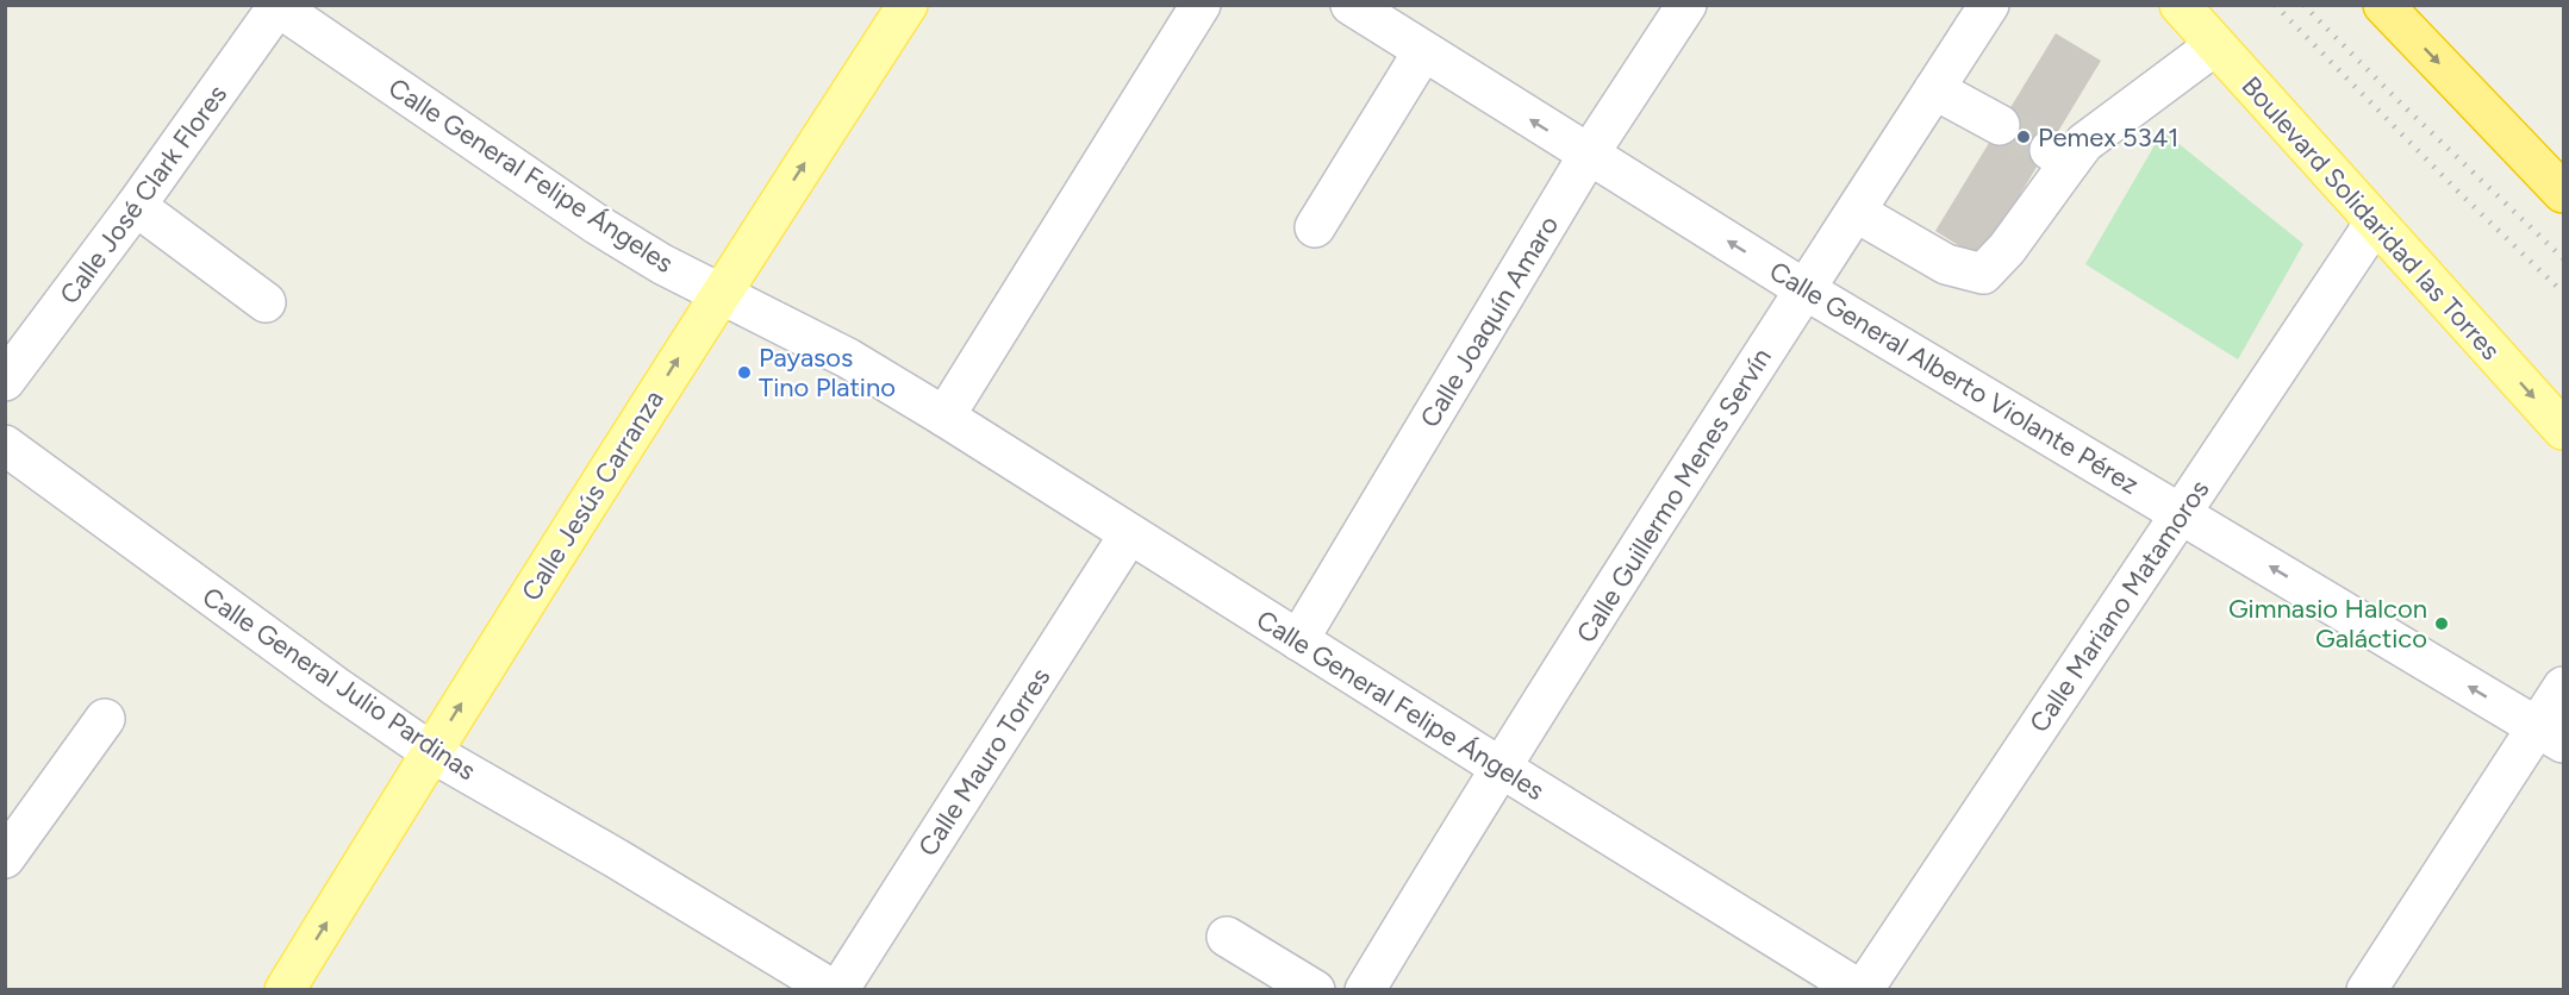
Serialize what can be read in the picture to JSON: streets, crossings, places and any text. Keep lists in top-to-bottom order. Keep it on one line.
{"streets":{"main road":["Boulevard Solidaridad las Torres","Calle Jesús Carranza"],"street":["Calle General Felipe Ángeles","Calle José Clark Flores","Calle Joaquín Amaro","Calle General Alberto Violante Pérez","Calle Guillermo Menes Servín","Calle Mariano Matamoros","Calle General Julio Pardinas","Calle Mauro Torres"]},"crossings":[["Calle General Felipe Ángeles","Calle José Clark Flores"],["Calle General Felipe Ángeles","Calle Joaquín Amaro"],["Calle General Felipe Ángeles","Calle Jesús Carranza"],["Calle General Felipe Ángeles","Calle Guillermo Menes Servín"],["Calle General Felipe Ángeles","Calle Mariano Matamoros"],["Calle General Felipe Ángeles","Calle Mauro Torres"],["Boulevard Solidaridad las Torres","Calle Mariano Matamoros"],["Calle Joaquín Amaro","Calle General Alberto Violante Pérez"],["Calle General Alberto Violante Pérez","Calle Guillermo Menes Servín"],["Calle General Alberto Violante Pérez","Calle Mariano Matamoros"],["Calle Jesús Carranza","Calle General Julio Pardinas"],["Calle General Julio Pardinas","Calle Mauro Torres"]],"one_way":["Boulevard Solidaridad las Torres","Calle General Alberto Violante Pérez","Calle Jesús Carranza"],"places":["Pemex 5341","Payasos Tino Platino","Gimnasio Halcon Galáctico"]}
